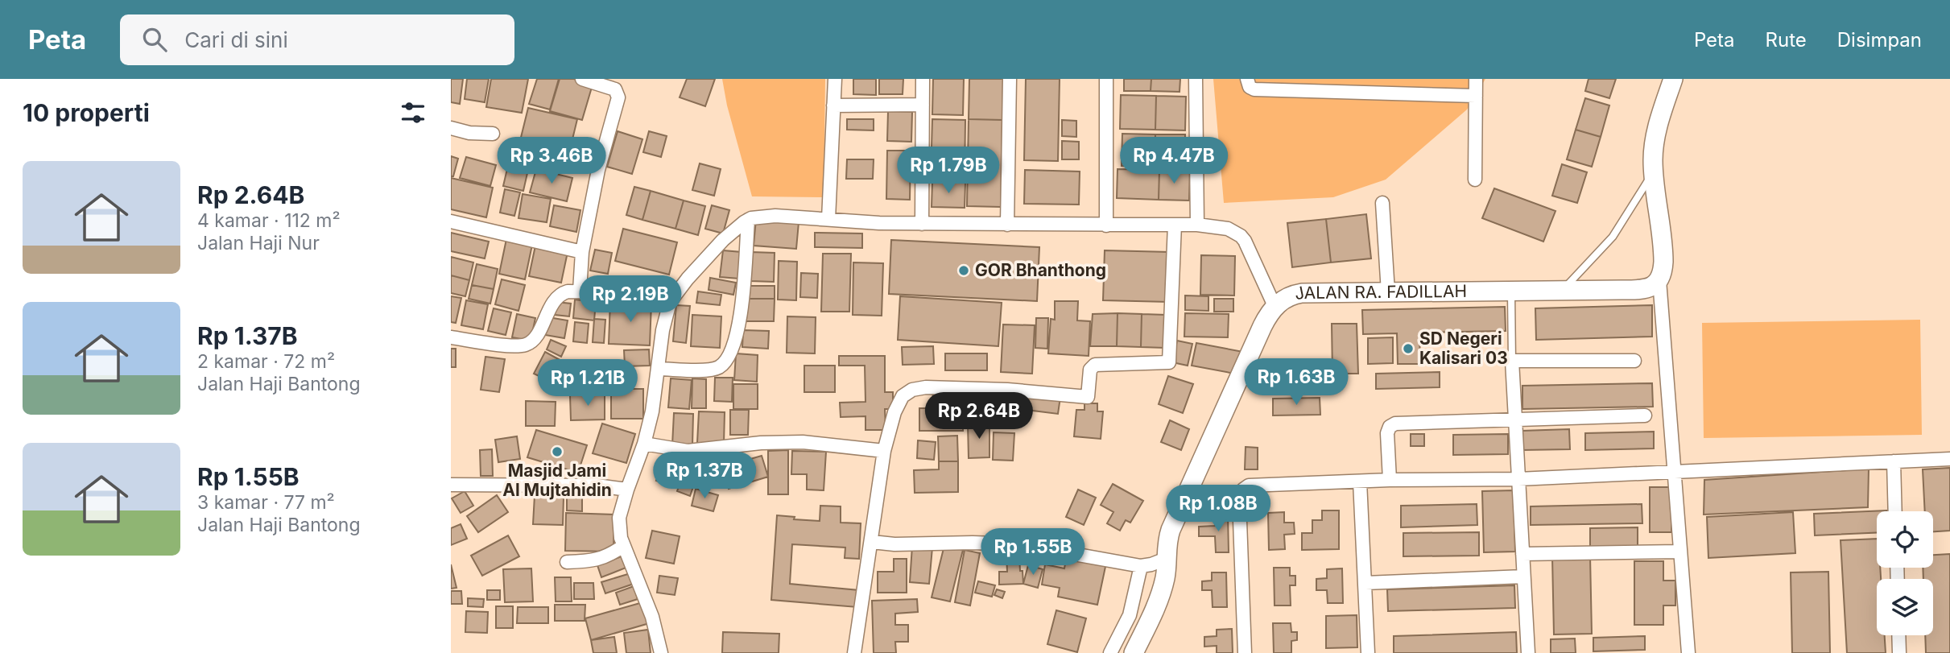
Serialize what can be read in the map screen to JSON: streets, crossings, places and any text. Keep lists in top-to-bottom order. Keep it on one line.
{"streets":{"main road":["JALAN RA. FADILLAH"]},"places":["GOR Bhanthong","SD Negeri Kalisari 03","Masjid Jami Al Mujtahidin"],"page":{"header":"Peta","search":"Cari di sini","nav":["Peta","Rute","Disimpan"],"heading":"10 properti","price":["Rp 3.46B","Rp 4.47B","Rp 1.79B","Rp 2.19B","Rp 1.63B","Rp 1.21B","Rp 2.64B","Rp 1.37B","Rp 1.08B","Rp 1.55B"],"list":[{"name":"Rp 2.64B","note":"4 kamar · 112 m² · Jalan Haji Nur"},{"name":"Rp 1.37B","note":"2 kamar · 72 m² · Jalan Haji Bantong"},{"name":"Rp 1.55B","note":"3 kamar · 77 m² · Jalan Haji Bantong"}]}}
